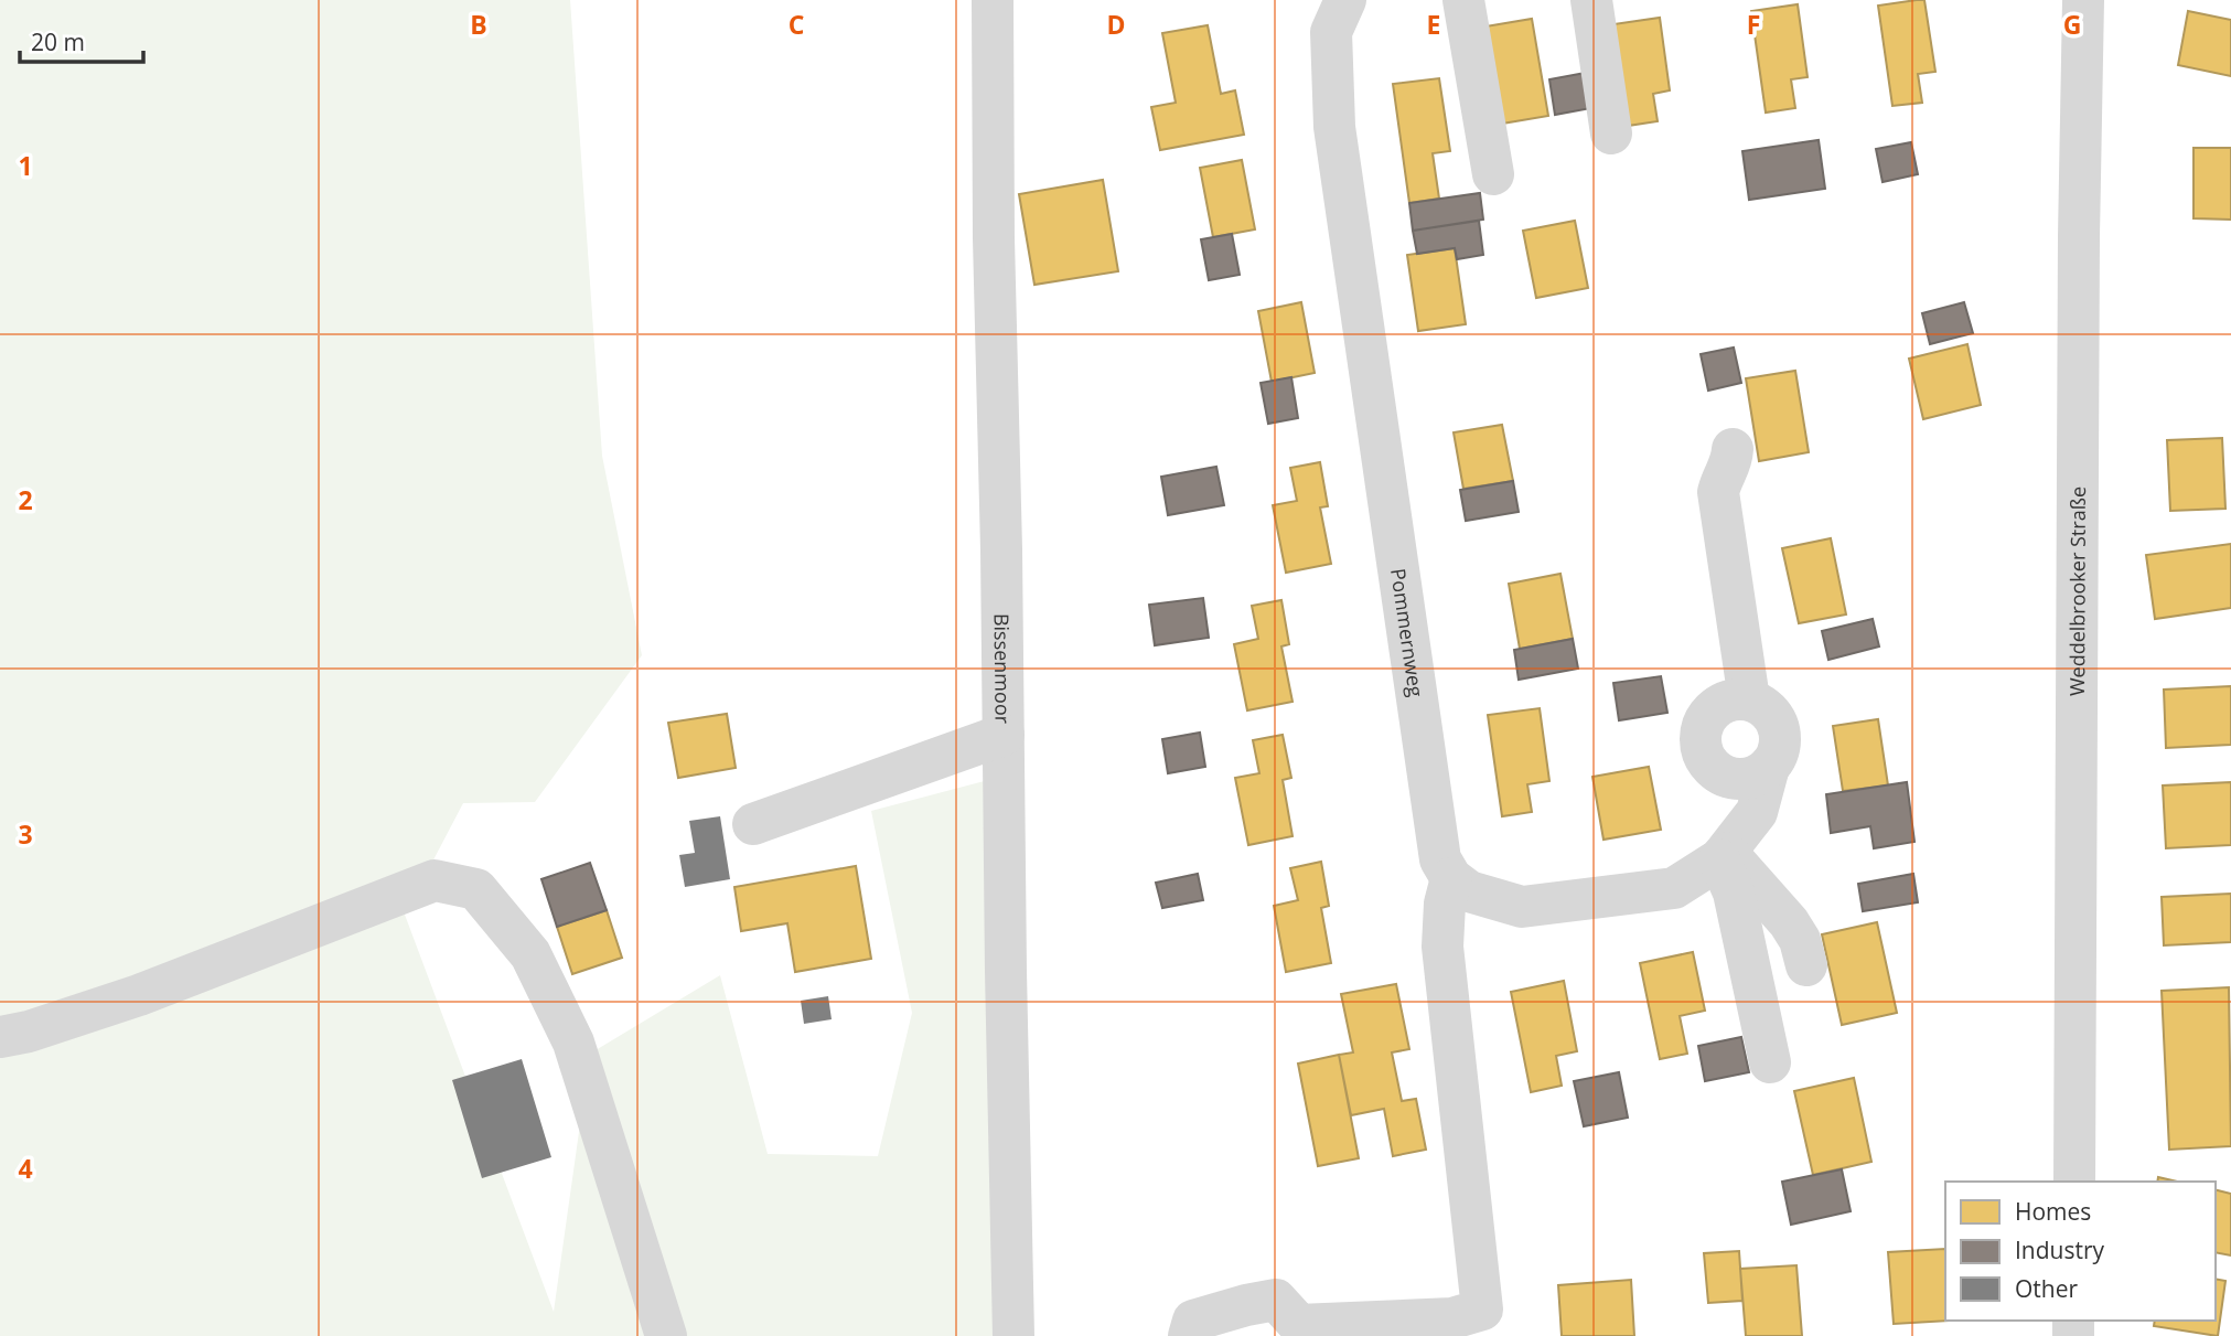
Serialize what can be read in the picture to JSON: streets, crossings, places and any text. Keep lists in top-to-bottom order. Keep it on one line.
{"streets":{"street":["Weddelbrooker Straße","Pommernweg","Bissenmoor"]},"legend":["Homes","Industry","Other"],"scale_bar":"20 m","grid":{"columns":["B","C","D","E","F","G"],"rows":["1","2","3","4"]}}
